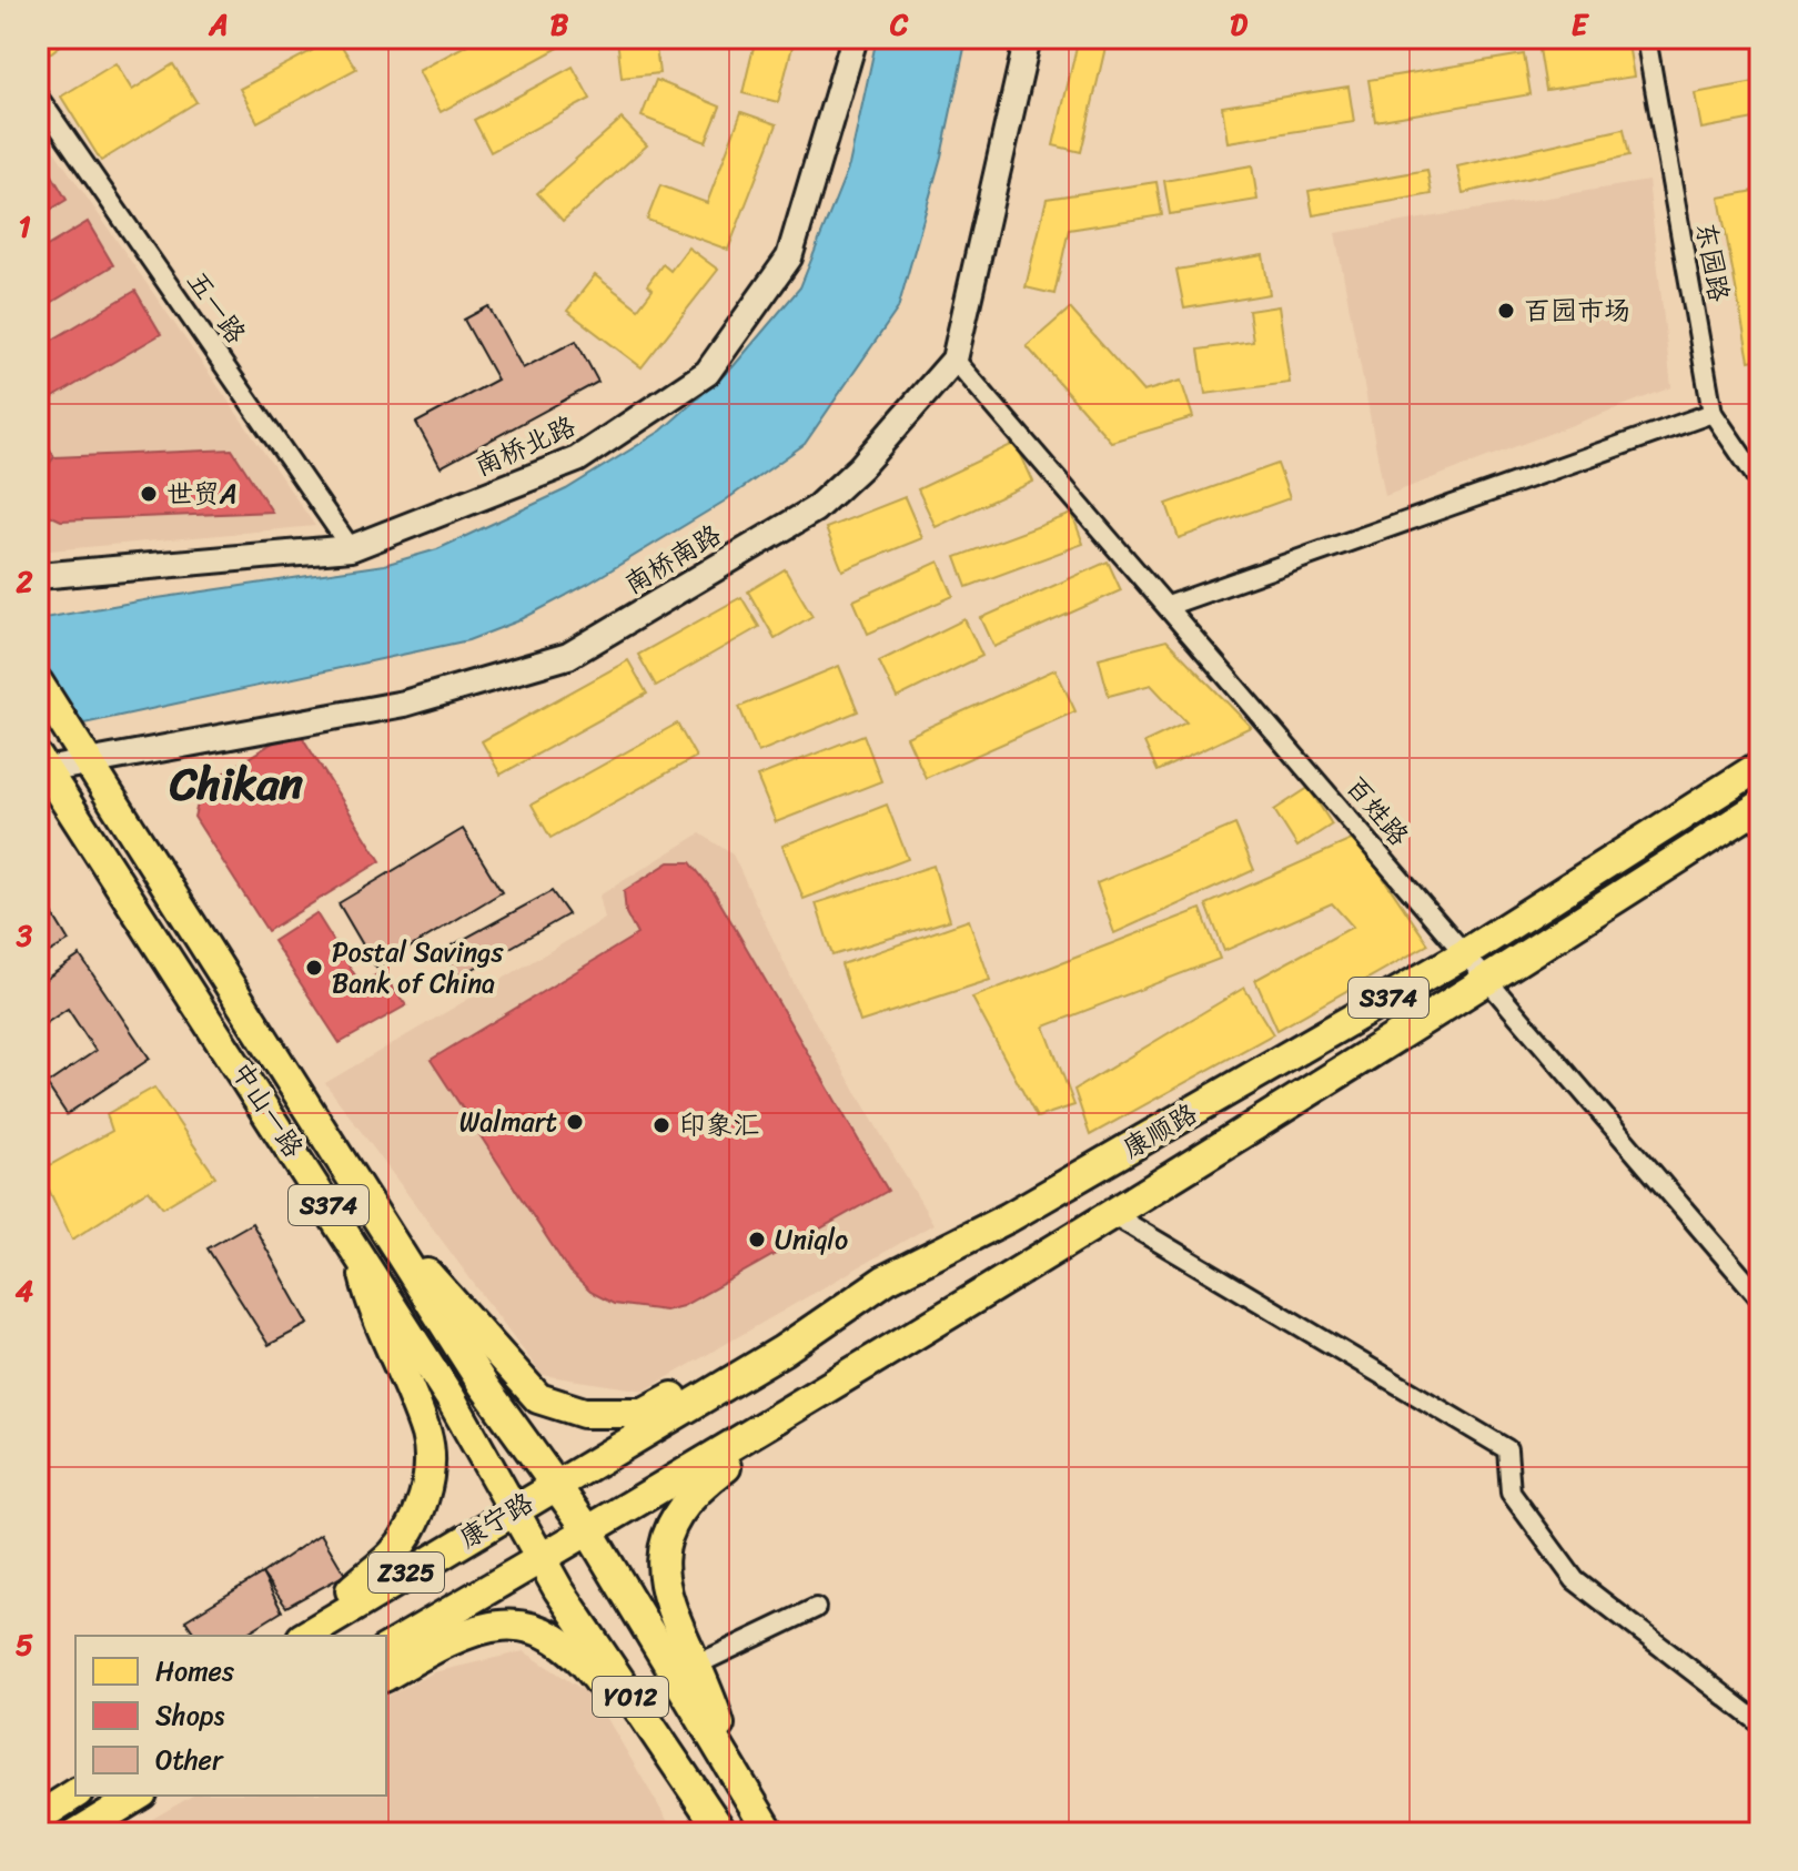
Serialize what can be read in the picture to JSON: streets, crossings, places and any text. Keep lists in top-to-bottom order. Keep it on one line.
{"streets":{"main road":["S374","中山一路","康顺路","康宁路","Z325","Y012"],"street":["东园路","五一路","南桥北路","南桥南路","百姓路"]},"crossings":[["五一路","南桥北路"],["南桥南路","百姓路"],["南桥南路","中山一路"],["百姓路","康顺路"],["S374","中山一路"],["S374","康顺路"],["S374","康宁路"],["S374","Z325"],["S374","Y012"],["中山一路","康宁路"],["中山一路","Z325"],["中山一路","Y012"],["康顺路","康宁路"],["康顺路","Y012"],["Z325","Y012"]],"districts":["Chikan"],"places":["百园市场","世贸A","Postal Savings Bank of China","Walmart","印象汇","Uniqlo"],"legend":["Homes","Shops","Other"],"grid":{"columns":["A","B","C","D","E"],"rows":["1","2","3","4","5"]}}
